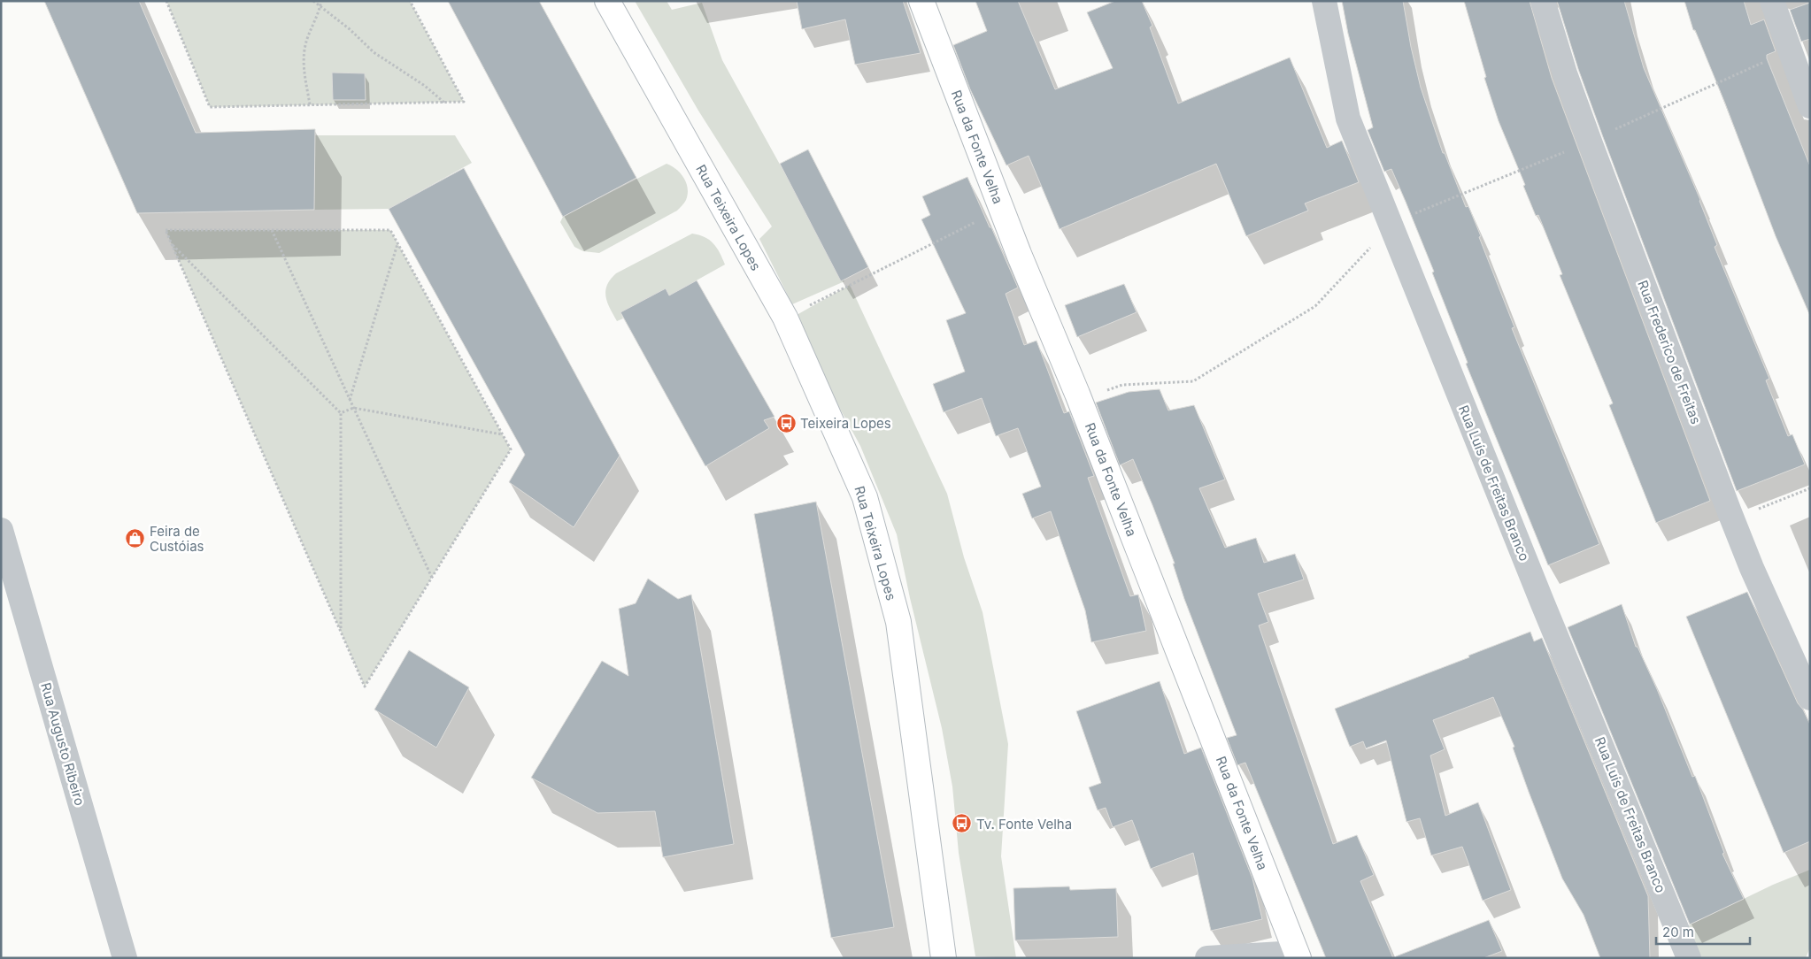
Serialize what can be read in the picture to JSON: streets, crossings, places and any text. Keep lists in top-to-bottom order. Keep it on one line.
{"streets":{"street":["Rua da Fonte Velha","Rua Teixeira Lopes","Rua Frederico de Freitas","Rua Luís de Freitas Branco","Rua Augusto Ribeiro"]},"places":{"bus stop":["Teixeira Lopes","Tv. Fonte Velha"],"shop":["Feira de Custóias"]},"scale_bar":"20 m"}
